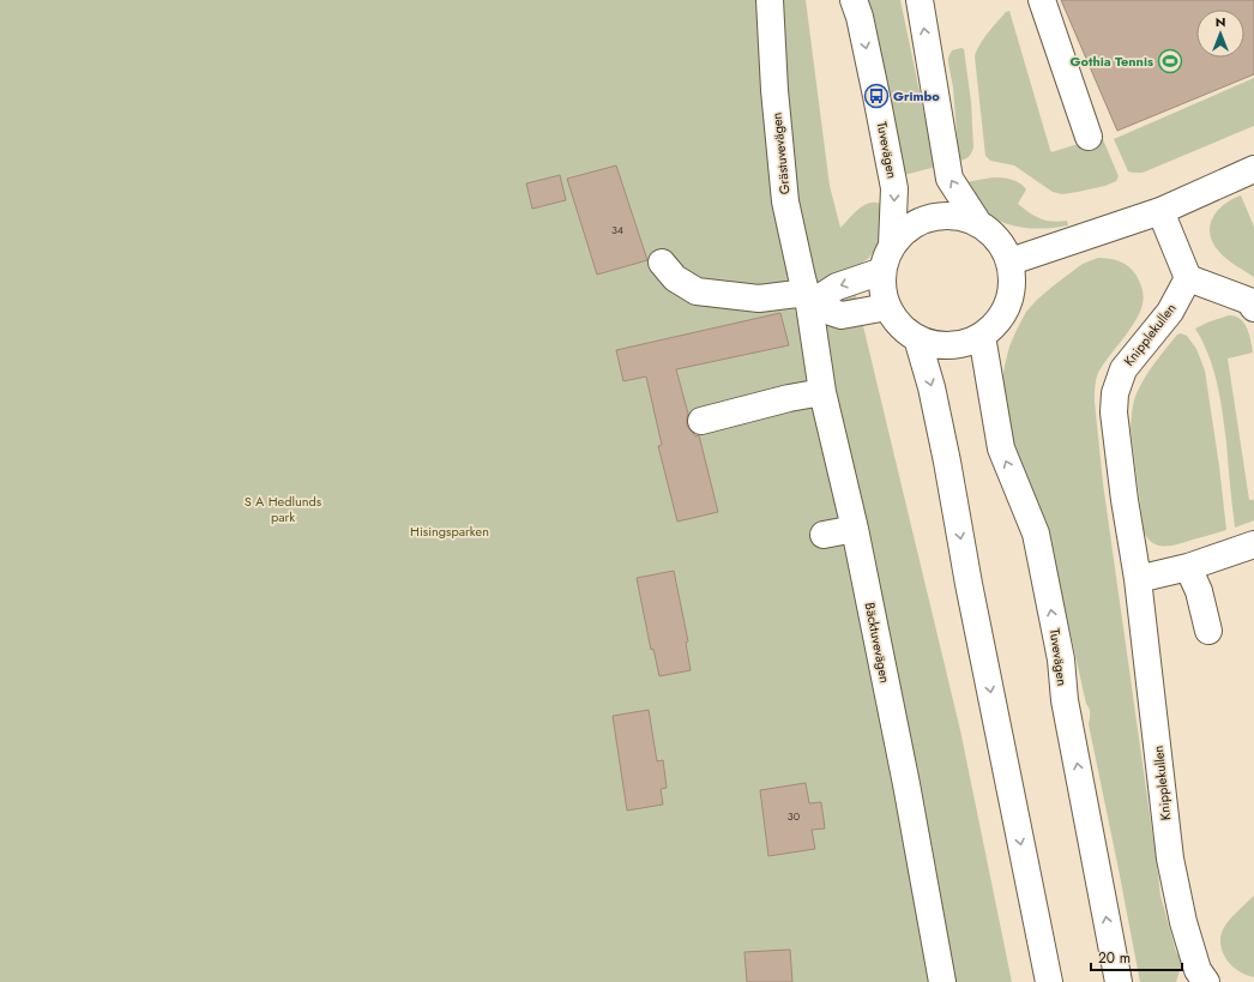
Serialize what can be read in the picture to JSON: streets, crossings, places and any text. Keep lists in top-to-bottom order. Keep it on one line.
{"streets":{"street":["Tuvevägen","Grästuvevägen","Knipplekullen","Bäcktuvevägen"]},"crossings":[["Grästuvevägen","Bäcktuvevägen"]],"parks":["S A Hedlunds park","Hisingsparken"],"places":{"sports":["Gothia Tennis"],"bus stop":["Grimbo"]},"house_numbers":["34","30"],"scale_bar":"20 m","north":"top"}
